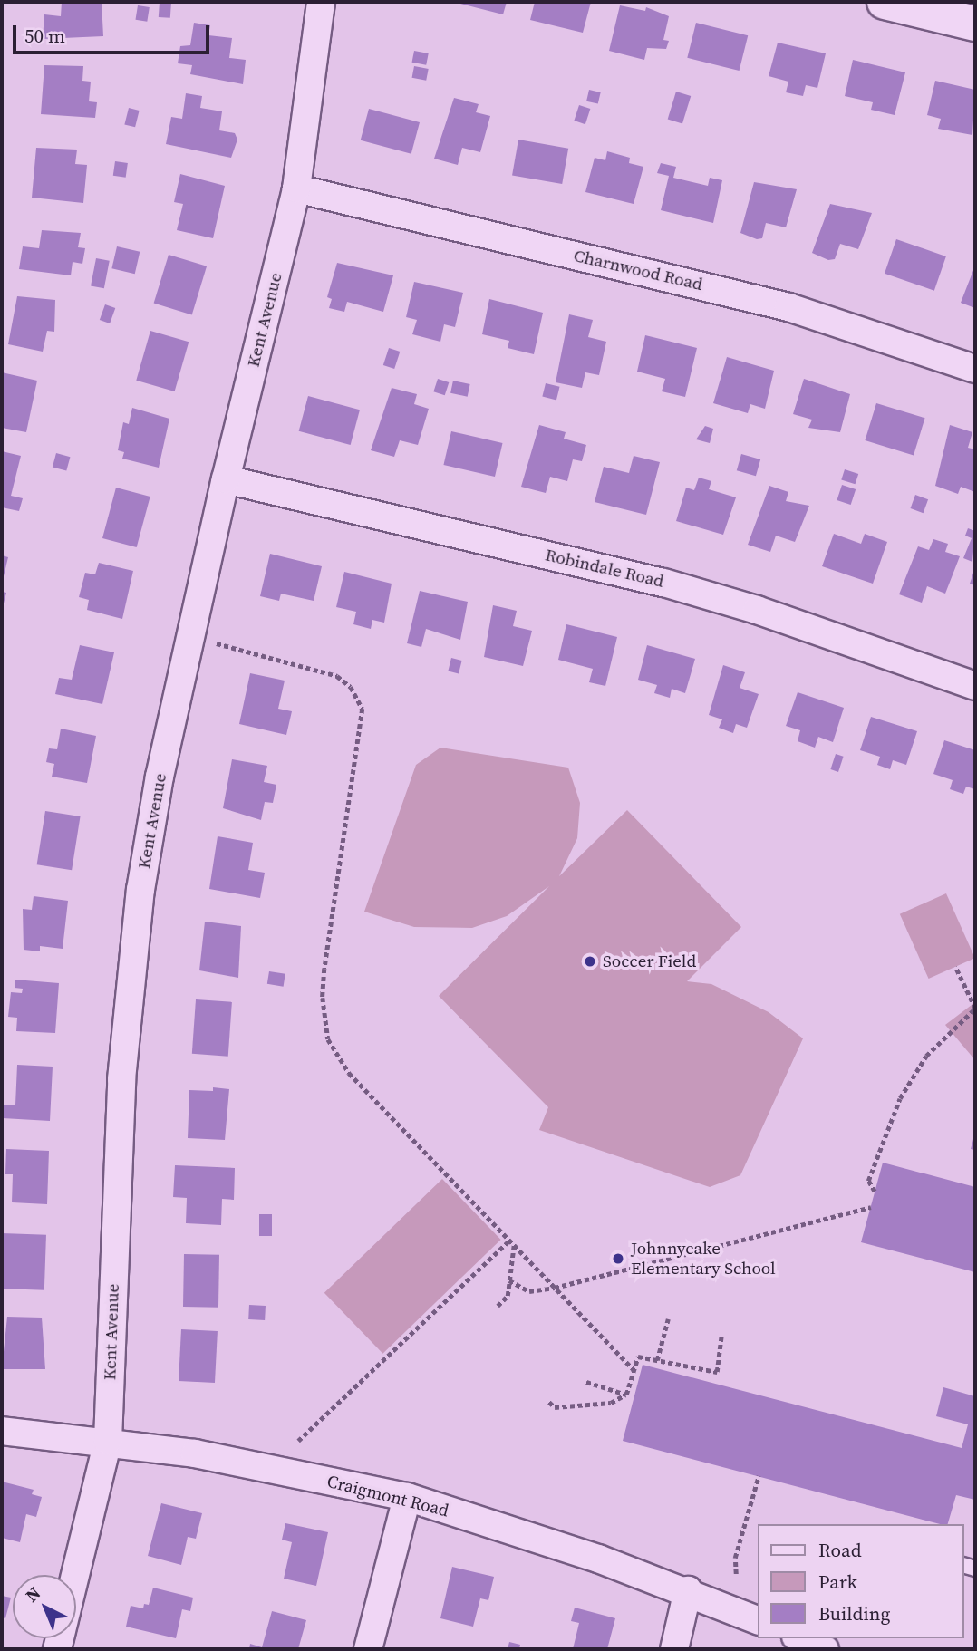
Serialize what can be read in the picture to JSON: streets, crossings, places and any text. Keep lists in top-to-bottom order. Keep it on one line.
{"streets":{"street":["Charnwood Road","Kent Avenue","Robindale Road","Craigmont Road"]},"crossings":[["Charnwood Road","Kent Avenue"],["Kent Avenue","Robindale Road"],["Kent Avenue","Craigmont Road"]],"places":["Soccer Field","Johnnycake Elementary School"],"legend":["Road","Park","Building"],"scale_bar":"50 m","north":"top left"}
